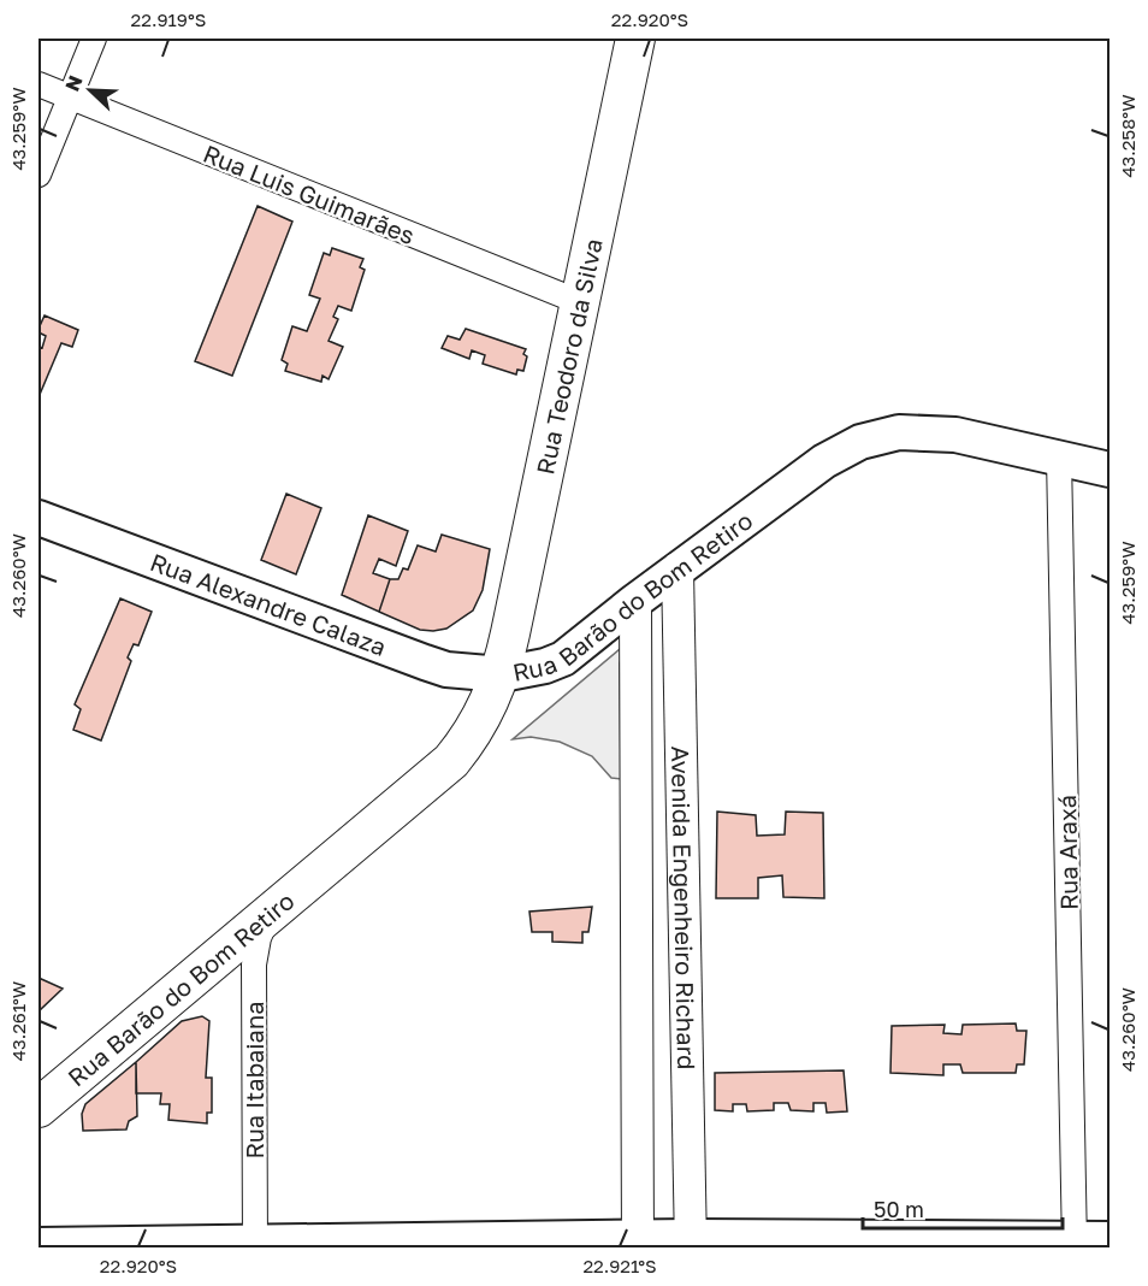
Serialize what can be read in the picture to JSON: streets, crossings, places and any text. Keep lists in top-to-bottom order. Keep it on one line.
{"streets":{"main road":["Rua Teodoro da Silva","Rua Barão do Bom Retiro","Rua Alexandre Calaza"],"street":["Rua Luis Guimarães","Rua Araxá","Avenida Engenheiro Richard","Rua Itabaiana"]},"crossings":[["Rua Luis Guimarães","Rua Teodoro da Silva"],["Rua Teodoro da Silva","Rua Barão do Bom Retiro"],["Rua Teodoro da Silva","Rua Alexandre Calaza"],["Rua Barão do Bom Retiro","Rua Alexandre Calaza"],["Rua Barão do Bom Retiro","Rua Araxá"],["Rua Barão do Bom Retiro","Avenida Engenheiro Richard"],["Rua Barão do Bom Retiro","Rua Itabaiana"]],"scale_bar":"50 m","north":"top left","coordinates":["22.919°S","22.920°S","43.259°W","43.258°W","43.260°W","43.261°W","22.921°S"]}
